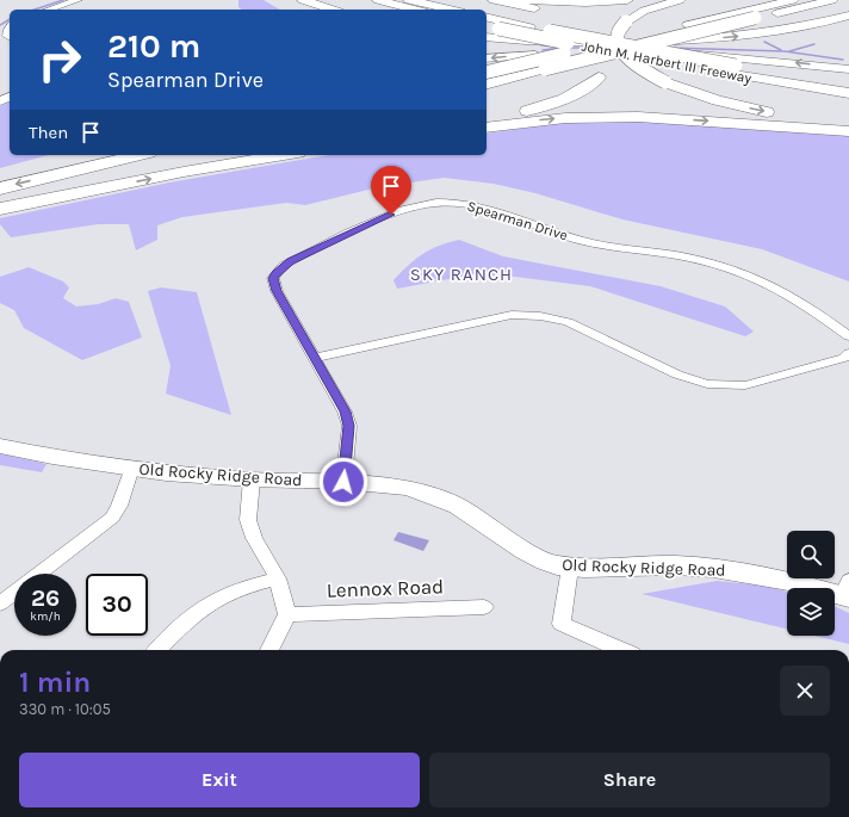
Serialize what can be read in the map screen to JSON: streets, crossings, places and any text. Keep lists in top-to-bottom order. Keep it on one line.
{"streets":{"highway":["John M. Harbert III Freeway"],"street":["Spearman Drive","Old Rocky Ridge Road","Lennox Road"]},"crossings":[["Spearman Drive","Old Rocky Ridge Road"]],"districts":["SKY RANCH"],"page":{"turn":["210 m","Spearman Drive"],"then":"Then","speed":"26 km/h","limit":"30","heading":["1 min","330 m · 10:05"],"buttons":["Exit","Share"]}}
